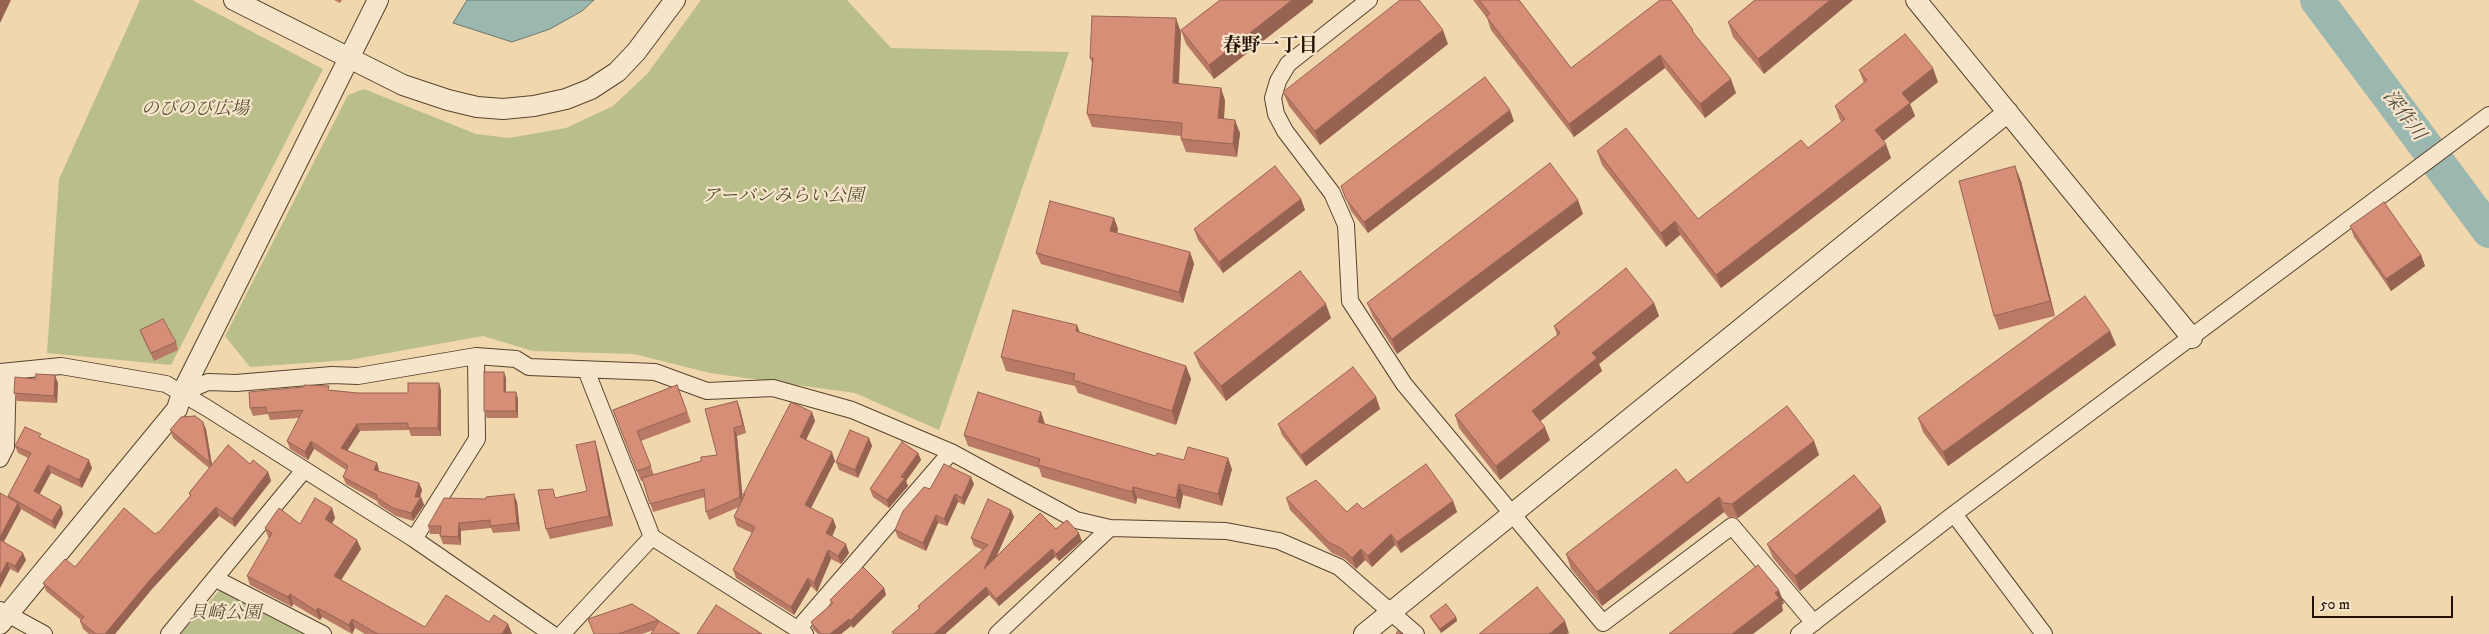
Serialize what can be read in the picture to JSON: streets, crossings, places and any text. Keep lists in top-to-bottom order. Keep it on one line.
{"districts":["春野一丁目"],"water":["深作川"],"parks":["のびのび広場","アーバンみらい公園","貝崎公園"],"scale_bar":"50 m"}
